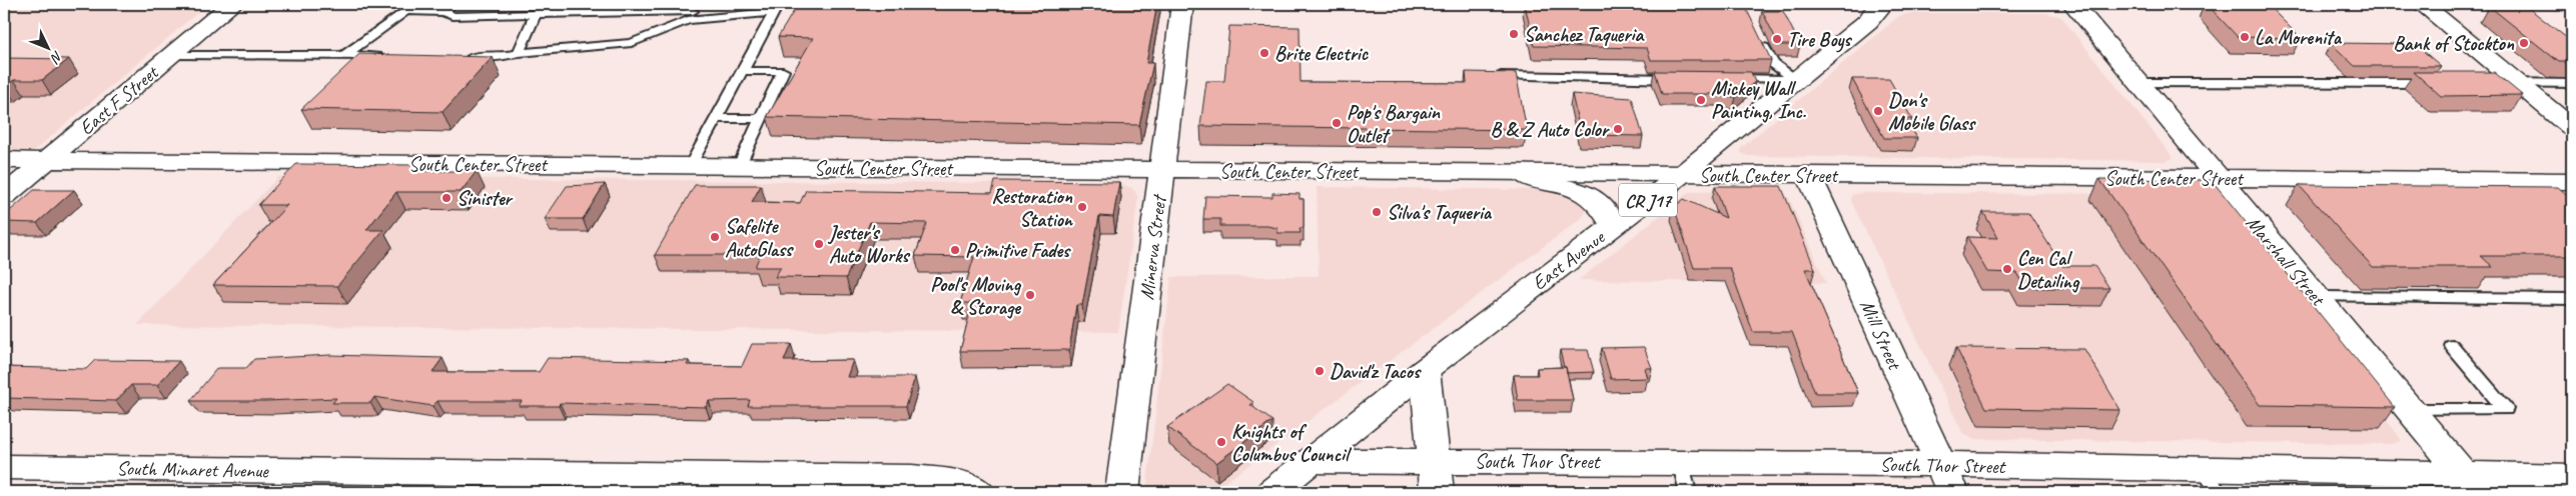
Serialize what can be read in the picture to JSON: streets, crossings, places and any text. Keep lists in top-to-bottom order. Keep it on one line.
{"streets":{"street":["East F Street","South Center Street","CR J17","Minerva Street","East Avenue","Marshall Street","Mill Street","South Thor Street","South Minaret Avenue"]},"crossings":[["East F Street","South Center Street"],["South Center Street","Minerva Street"],["South Center Street","East Avenue"],["South Center Street","Marshall Street"],["South Center Street","Mill Street"],["East Avenue","South Thor Street"],["Marshall Street","South Thor Street"],["Mill Street","South Thor Street"]],"places":["Sanchez Taqueria","La Morenita","Tire Boys","Bank of Stockton","Brite Electric","Mickey Wall Painting, Inc.","Don's Mobile Glass","Pop's Bargain Outlet","B & Z Auto Color","Sinister","Restoration Station","Silva's Taqueria","Safelite AutoGlass","Jester's Auto Works","Primitive Fades","Cen Cal Detailing","Pool's Moving & Storage","David'z Tacos","Knights of Columbus Council"],"north":"bottom right"}
